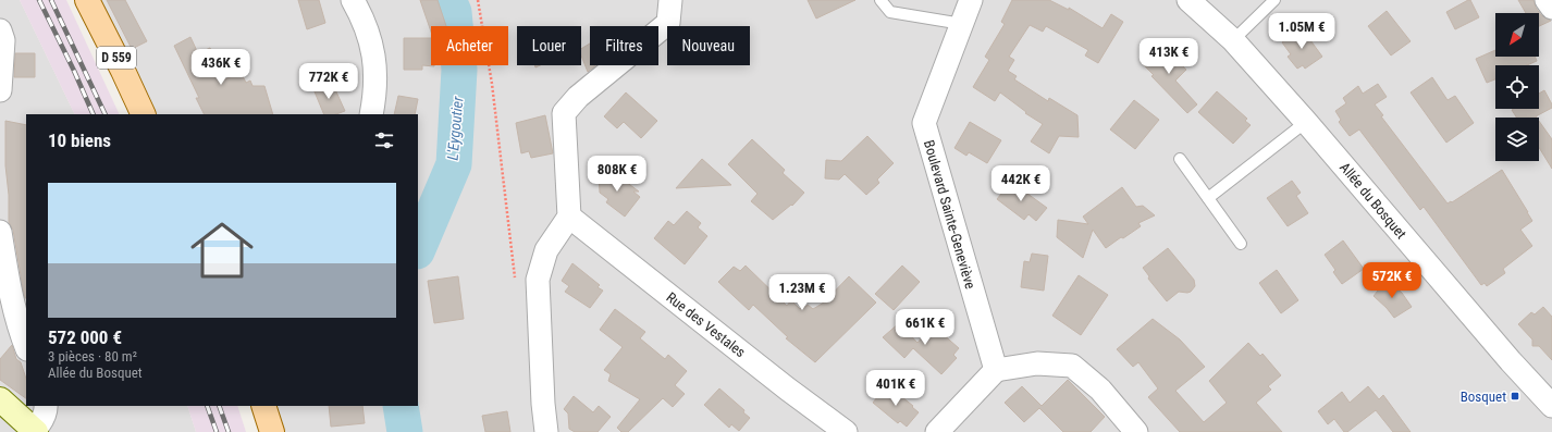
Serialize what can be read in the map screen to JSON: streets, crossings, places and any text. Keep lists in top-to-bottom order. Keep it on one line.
{"streets":{"main road":["D 559"],"street":["Allée du Bosquet","Boulevard Sainte-Geneviève","Rue des Vestales"]},"water":["L'Eygoutier"],"places":{"transit":["Bosquet"]},"north":"bottom left","page":{"price":["1.05M €","413K €","436K €","772K €","808K €","442K €","572K €","1.23M €","661K €","401K €"],"chip":["Acheter","Louer","Filtres","Nouveau"],"heading":"10 biens","list":[{"name":"572 000 €","note":"3 pièces · 80 m² · Allée du Bosquet"}]}}
